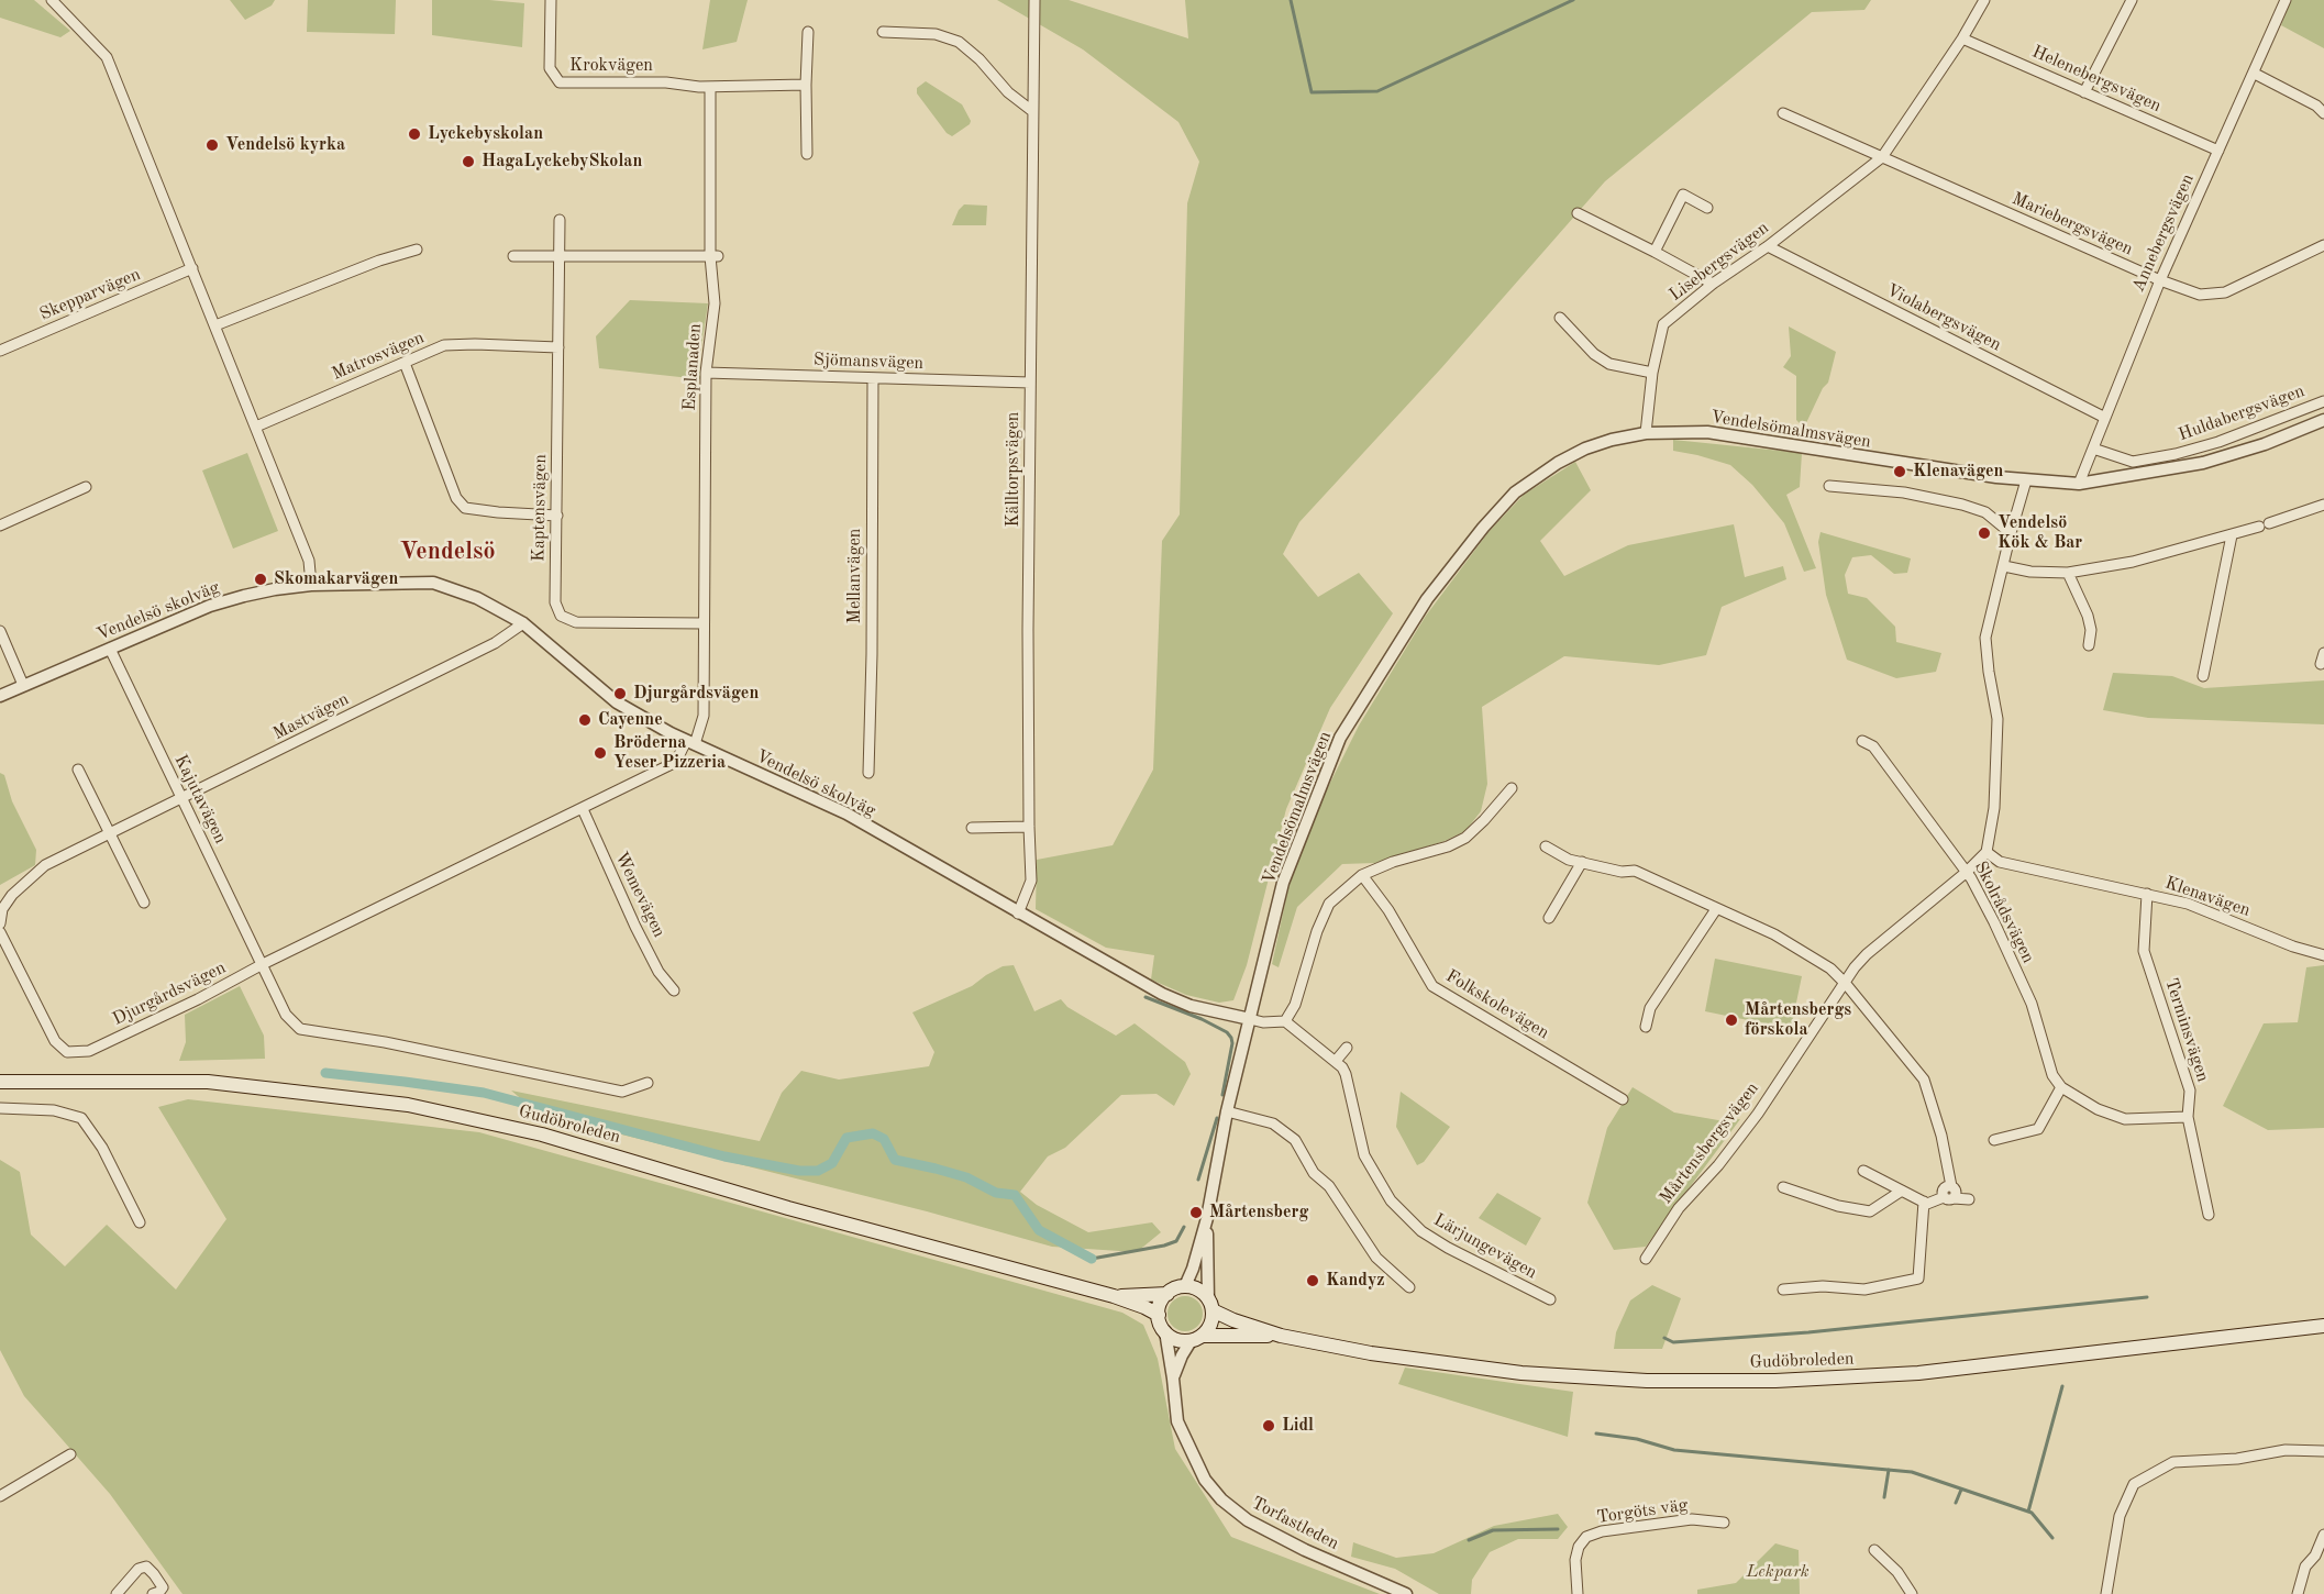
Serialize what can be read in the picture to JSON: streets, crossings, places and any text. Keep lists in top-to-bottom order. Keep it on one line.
{"streets":{"main road":["Gudöbroleden"],"street":["Krokvägen","Helenebergsvägen","Mariebergsvägen","Annebergsvägen","Lisebergsvägen","Skepparvägen","Violabergsvägen","Matrosvägen","Sjömansvägen","Esplanaden","Huldabergsvägen","Vendelsömalmsvägen","Källtorpsvägen","Kaptensvägen","Mellanvägen","Vendelsö skolväg","Mastvägen","Kajutavägen","Wemevägen","Klenavägen","Skolrådsvägen","Djurgårdsvägen","Folkskolevägen","Terminsvägen","Mårtensbergsvägen","Lärjungevägen","Torgöts väg","Torfastleden"]},"crossings":[["Krokvägen","Esplanaden"],["Helenebergsvägen","Annebergsvägen"],["Helenebergsvägen","Lisebergsvägen"],["Mariebergsvägen","Annebergsvägen"],["Mariebergsvägen","Lisebergsvägen"],["Annebergsvägen","Violabergsvägen"],["Annebergsvägen","Huldabergsvägen"],["Annebergsvägen","Vendelsömalmsvägen"],["Lisebergsvägen","Violabergsvägen"],["Lisebergsvägen","Vendelsömalmsvägen"],["Matrosvägen","Kaptensvägen"],["Sjömansvägen","Esplanaden"],["Sjömansvägen","Källtorpsvägen"],["Sjömansvägen","Mellanvägen"],["Esplanaden","Kaptensvägen"],["Esplanaden","Vendelsö skolväg"],["Esplanaden","Djurgårdsvägen"],["Vendelsömalmsvägen","Vendelsö skolväg"],["Vendelsömalmsvägen","Gudöbroleden"],["Vendelsömalmsvägen","Torfastleden"],["Källtorpsvägen","Vendelsö skolväg"],["Vendelsö skolväg","Mastvägen"],["Vendelsö skolväg","Kajutavägen"],["Vendelsö skolväg","Djurgårdsvägen"],["Mastvägen","Kajutavägen"],["Kajutavägen","Djurgårdsvägen"],["Wemevägen","Djurgårdsvägen"],["Klenavägen","Terminsvägen"],["Klenavägen","Mårtensbergsvägen"],["Skolrådsvägen","Mårtensbergsvägen"],["Gudöbroleden","Torfastleden"]],"districts":["Vendelsö"],"parks":["Lekpark"],"places":["Lyckebyskolan","Vendelsö kyrka","HagaLyckebySkolan","Klenavägen","Vendelsö Kök & Bar","Skomakarvägen","Djurgårdsvägen","Cayenne","Bröderna Yeser Pizzeria","Mårtensbergs förskola","Mårtensberg","Kandyz","Lidl"]}
